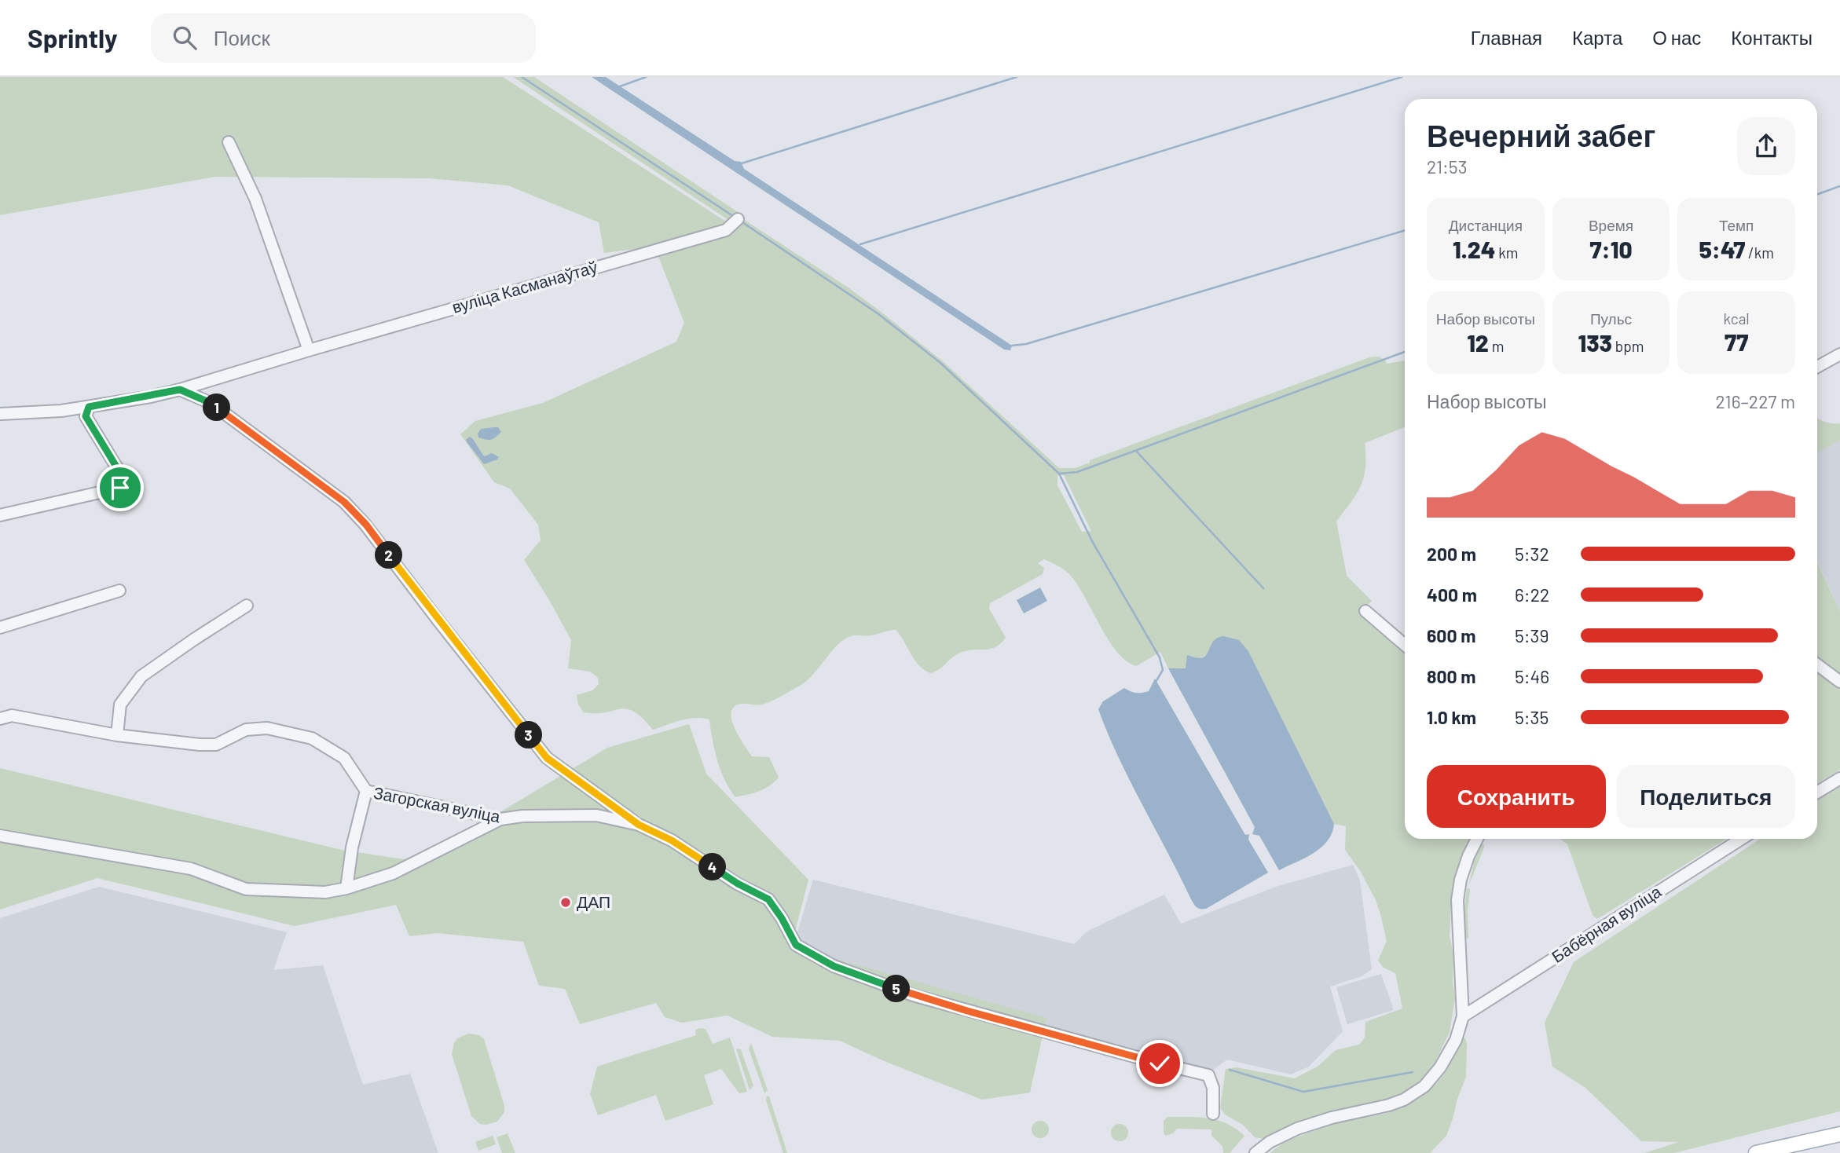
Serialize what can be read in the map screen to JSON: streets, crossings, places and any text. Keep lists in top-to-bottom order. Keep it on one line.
{"streets":{"street":["вуліца Касманаўтаў","Загорская вуліца","Бабёрная вуліца"]},"crossings":[["вуліца Касманаўтаў","Загорская вуліца"]],"places":["ДАП"],"page":{"header":"Sprintly","search":"Поиск","nav":["Главная","Карта","О нас","Контакты"],"heading":["Вечерний забег","21:53"],"stats":[["Дистанция","1.24 km"],["Время","7:10"],["Темп","5:47 /km"],["Набор высоты","12 m"],["Пульс","133 bpm"],["kcal","77"]],"chart":["Набор высоты","216–227 m"],"pins":["1","2","3","4","5"],"list":[{"name":"200 m","note":"5:32"},{"name":"400 m","note":"6:22"},{"name":"600 m","note":"5:39"},{"name":"800 m","note":"5:46"},{"name":"1.0 km","note":"5:35"}],"buttons":["Сохранить","Поделиться"]}}
